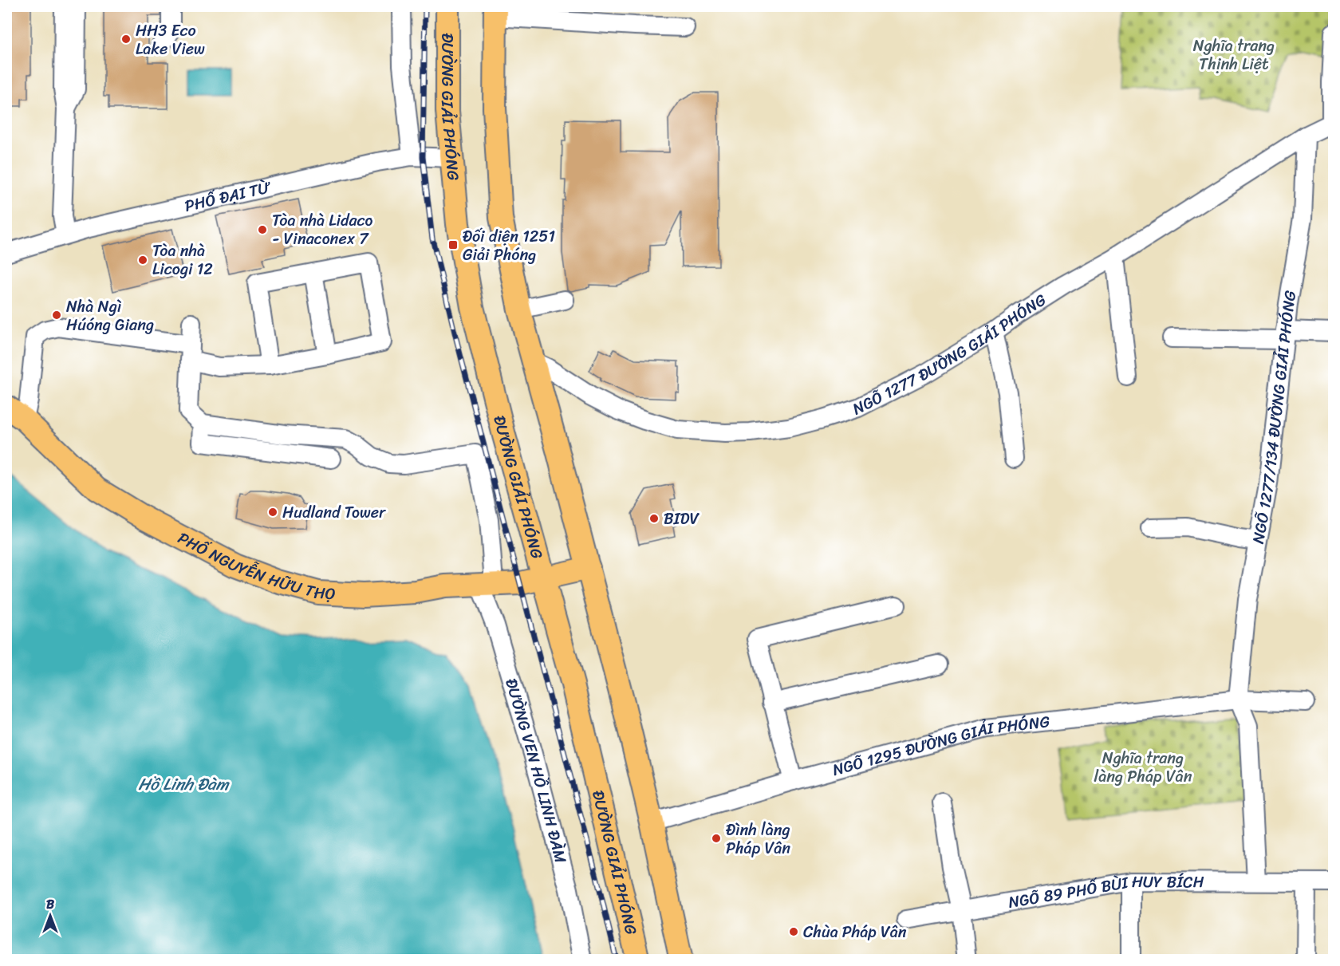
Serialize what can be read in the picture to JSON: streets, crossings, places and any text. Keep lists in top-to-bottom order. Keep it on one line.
{"streets":{"main road":["ĐƯỜNG GIẢI PHÓNG","PHỐ NGUYỄN HỮU THỌ"],"street":["PHỐ ĐẠI TỪ","NGÕ 1277 ĐƯỜNG GIẢI PHÓNG","NGÕ 1277/134 ĐƯỜNG GIẢI PHÓNG","NGÕ 1295 ĐƯỜNG GIẢI PHÓNG","ĐƯỜNG VEN HỒ LINH ĐÀM","NGÕ 89 PHỐ BÙI HUY BÍCH"]},"crossings":[["ĐƯỜNG GIẢI PHÓNG","PHỐ ĐẠI TỪ"],["ĐƯỜNG GIẢI PHÓNG","PHỐ NGUYỄN HỮU THỌ"],["NGÕ 1277 ĐƯỜNG GIẢI PHÓNG","NGÕ 1277/134 ĐƯỜNG GIẢI PHÓNG"],["NGÕ 1277/134 ĐƯỜNG GIẢI PHÓNG","NGÕ 1295 ĐƯỜNG GIẢI PHÓNG"],["PHỐ NGUYỄN HỮU THỌ","ĐƯỜNG VEN HỒ LINH ĐÀM"]],"water":["Hồ Linh Đàm"],"parks":["Nghĩa trang Thịnh Liệt","Nghĩa trang làng Pháp Vân"],"places":{"other":["HH3 Eco Lake View","Tòa nhà Lidaco - Vinaconex 7","Tòa nhà Licogi 12","Nhà Ngì Húóng Giang","Hudland Tower","BIDV","Đình làng Pháp Vân","Chùa Pháp Vân"],"transit":["Đối diện 1251 Giải Phóng"]},"north":"top"}
